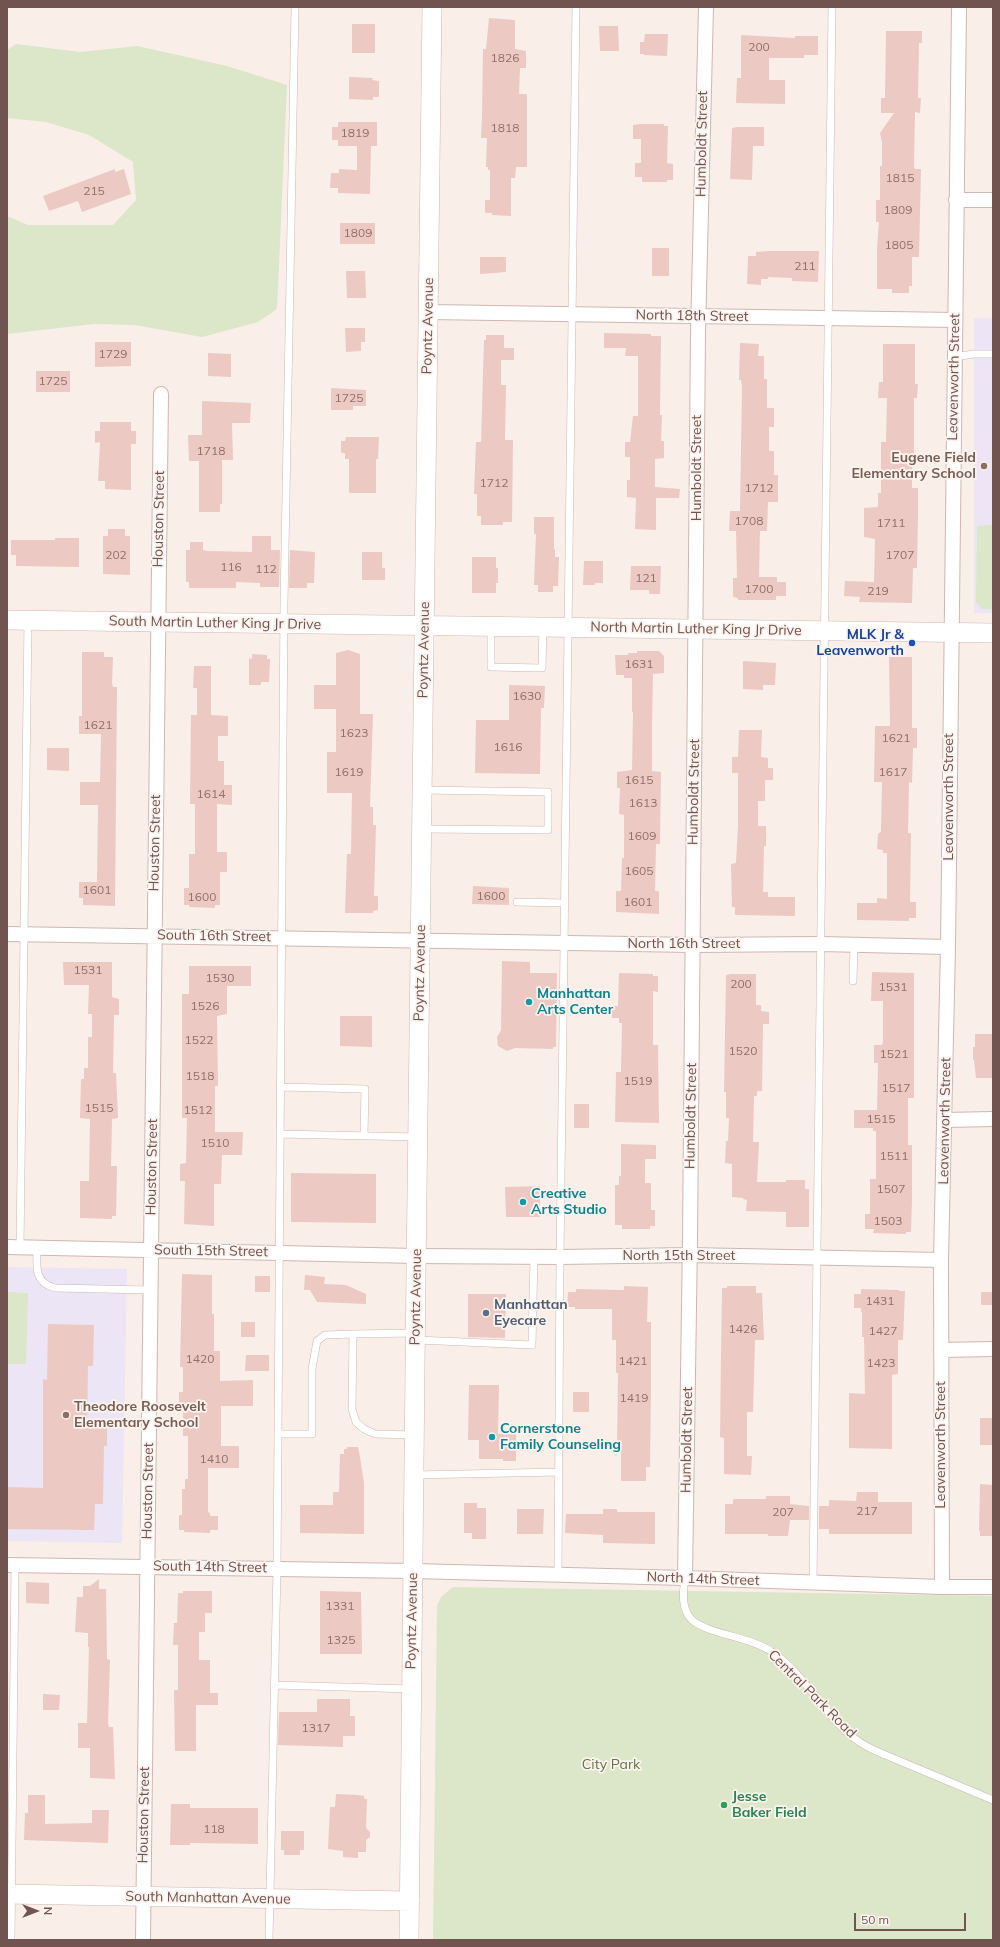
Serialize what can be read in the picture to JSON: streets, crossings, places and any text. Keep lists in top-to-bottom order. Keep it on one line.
{"streets":{"street":["Humboldt Street","North 18th Street","Poyntz Avenue","Leavenworth Street","Houston Street","South Martin Luther King Jr Drive","North Martin Luther King Jr Drive","South 16th Street","North 16th Street","South 15th Street","North 15th Street","South 14th Street","North 14th Street","South Manhattan Avenue"],"lane":["Central Park Road"]},"crossings":[["Humboldt Street","North 18th Street"],["Humboldt Street","North Martin Luther King Jr Drive"],["Humboldt Street","North 16th Street"],["Humboldt Street","North 15th Street"],["Humboldt Street","North 14th Street"],["Humboldt Street","Central Park Road"],["North 18th Street","Poyntz Avenue"],["North 18th Street","Leavenworth Street"],["Poyntz Avenue","South Martin Luther King Jr Drive"],["Poyntz Avenue","North Martin Luther King Jr Drive"],["Poyntz Avenue","South 16th Street"],["Poyntz Avenue","North 16th Street"],["Poyntz Avenue","South 15th Street"],["Poyntz Avenue","North 15th Street"],["Poyntz Avenue","South 14th Street"],["Poyntz Avenue","North 14th Street"],["Poyntz Avenue","South Manhattan Avenue"],["Leavenworth Street","North Martin Luther King Jr Drive"],["Leavenworth Street","North 16th Street"],["Leavenworth Street","North 15th Street"],["Leavenworth Street","North 14th Street"],["Houston Street","South Martin Luther King Jr Drive"],["Houston Street","South 16th Street"],["Houston Street","South 15th Street"],["Houston Street","South 14th Street"],["Houston Street","South Manhattan Avenue"],["South Martin Luther King Jr Drive","North Martin Luther King Jr Drive"],["South 16th Street","North 16th Street"],["South 15th Street","North 15th Street"],["South 14th Street","North 14th Street"],["North 14th Street","Central Park Road"]],"parks":["City Park"],"places":["Eugene Field Elementary School","MLK Jr & Leavenworth","Manhattan Arts Center","Creative Arts Studio","Manhattan Eyecare","Theodore Roosevelt Elementary School","Cornerstone Family Counseling","Jesse Baker Field"],"house_numbers":["200","1826","1818","1819","1815","215","1809","1809","1805","211","1729","1725","1725","1718","1712","1712","1708","1711","202","1707","116","112","121","1700","219","1631","1630","1621","1623","1621","1616","1619","1617","1615","1614","1613","1609","1605","1601","1600","1600","1601","1531","1530","200","1531","1526","1522","1520","1521","1518","1519","1517","1515","1512","1515","1510","1511","1507","1503","1431","1426","1427","1420","1421","1423","1419","1410","217","207","1331","1325","1317","118"],"scale_bar":"50 m","north":"right"}
